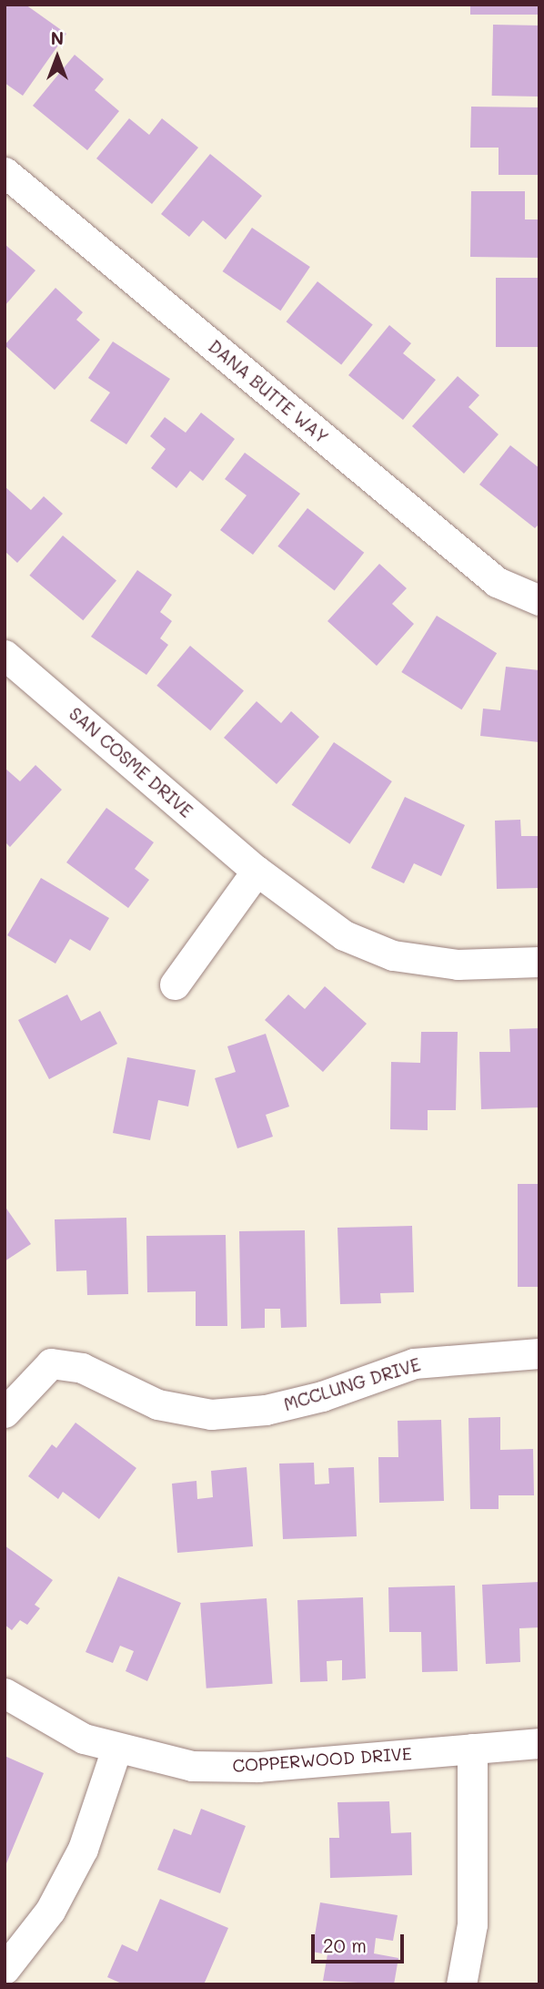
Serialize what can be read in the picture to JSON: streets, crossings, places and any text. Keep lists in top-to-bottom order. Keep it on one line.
{"streets":{"street":["DANA BUTTE WAY","SAN COSME DRIVE","MCCLUNG DRIVE","COPPERWOOD DRIVE"]},"scale_bar":"20 m","north":"top"}
